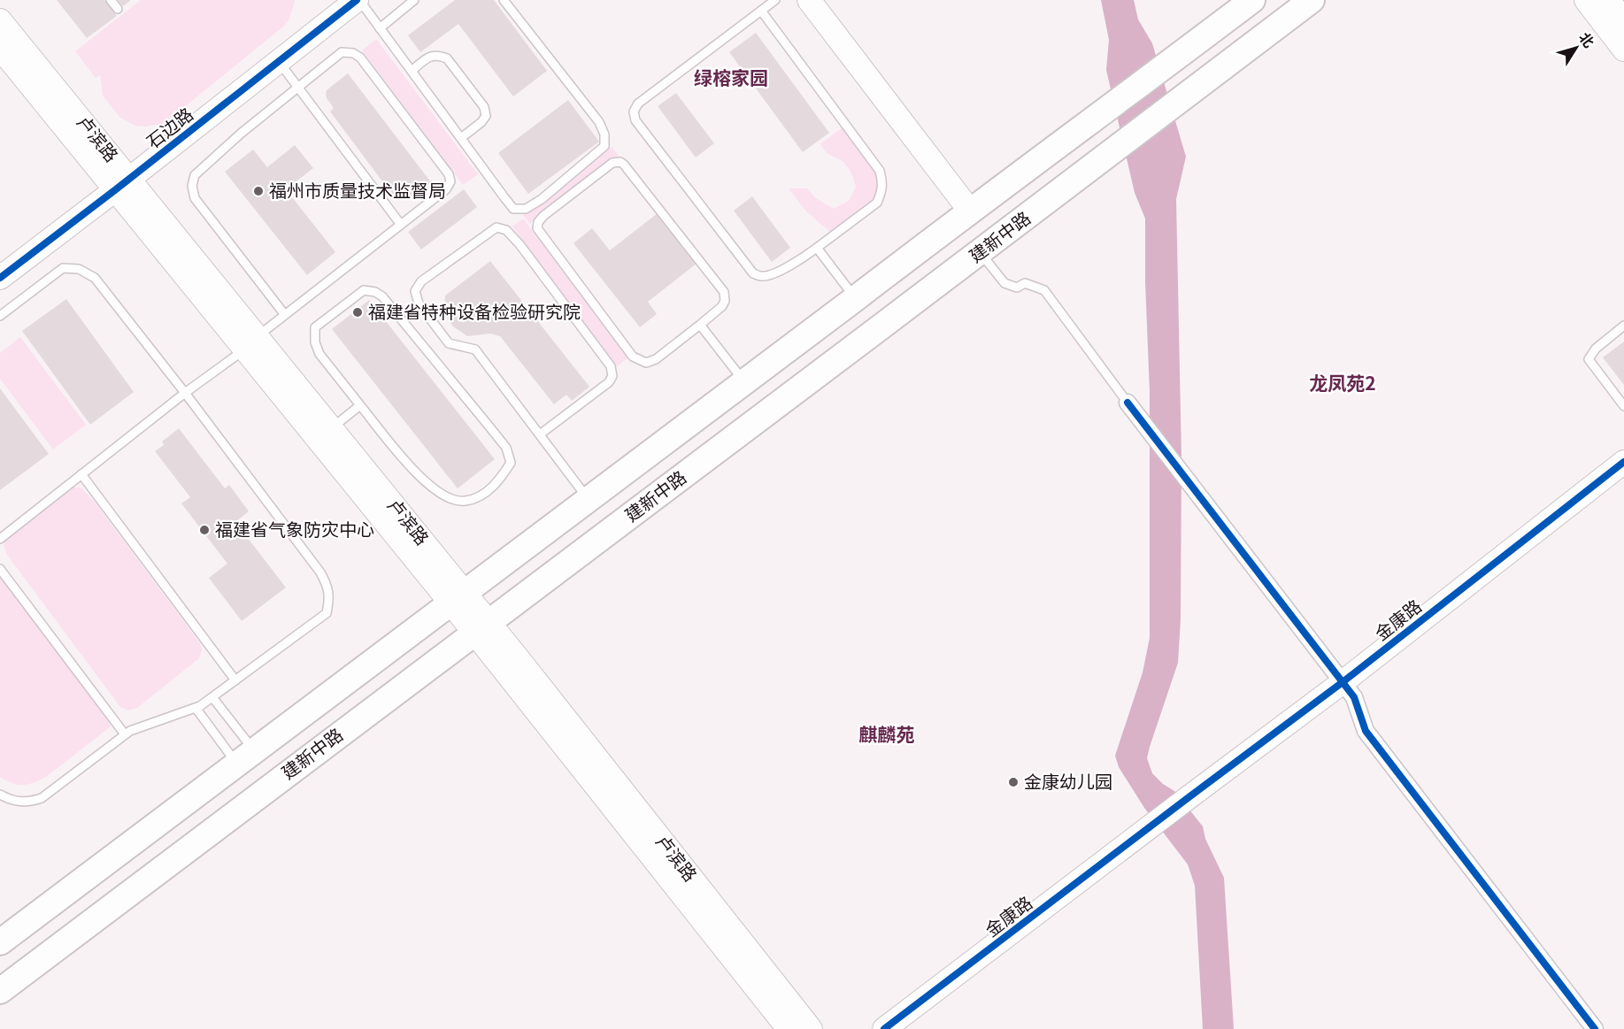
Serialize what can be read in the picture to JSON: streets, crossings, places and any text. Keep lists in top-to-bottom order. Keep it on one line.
{"streets":{"main road":["石边路","卢滨路","建新中路","金康路"]},"crossings":[["石边路","卢滨路"],["卢滨路","建新中路"]],"districts":["绿榕家园","龙凤苑2","麒麟苑"],"places":["福州市质量技术监督局","福建省特种设备检验研究院","福建省气象防灾中心","金康幼儿园"],"north":"top right"}
